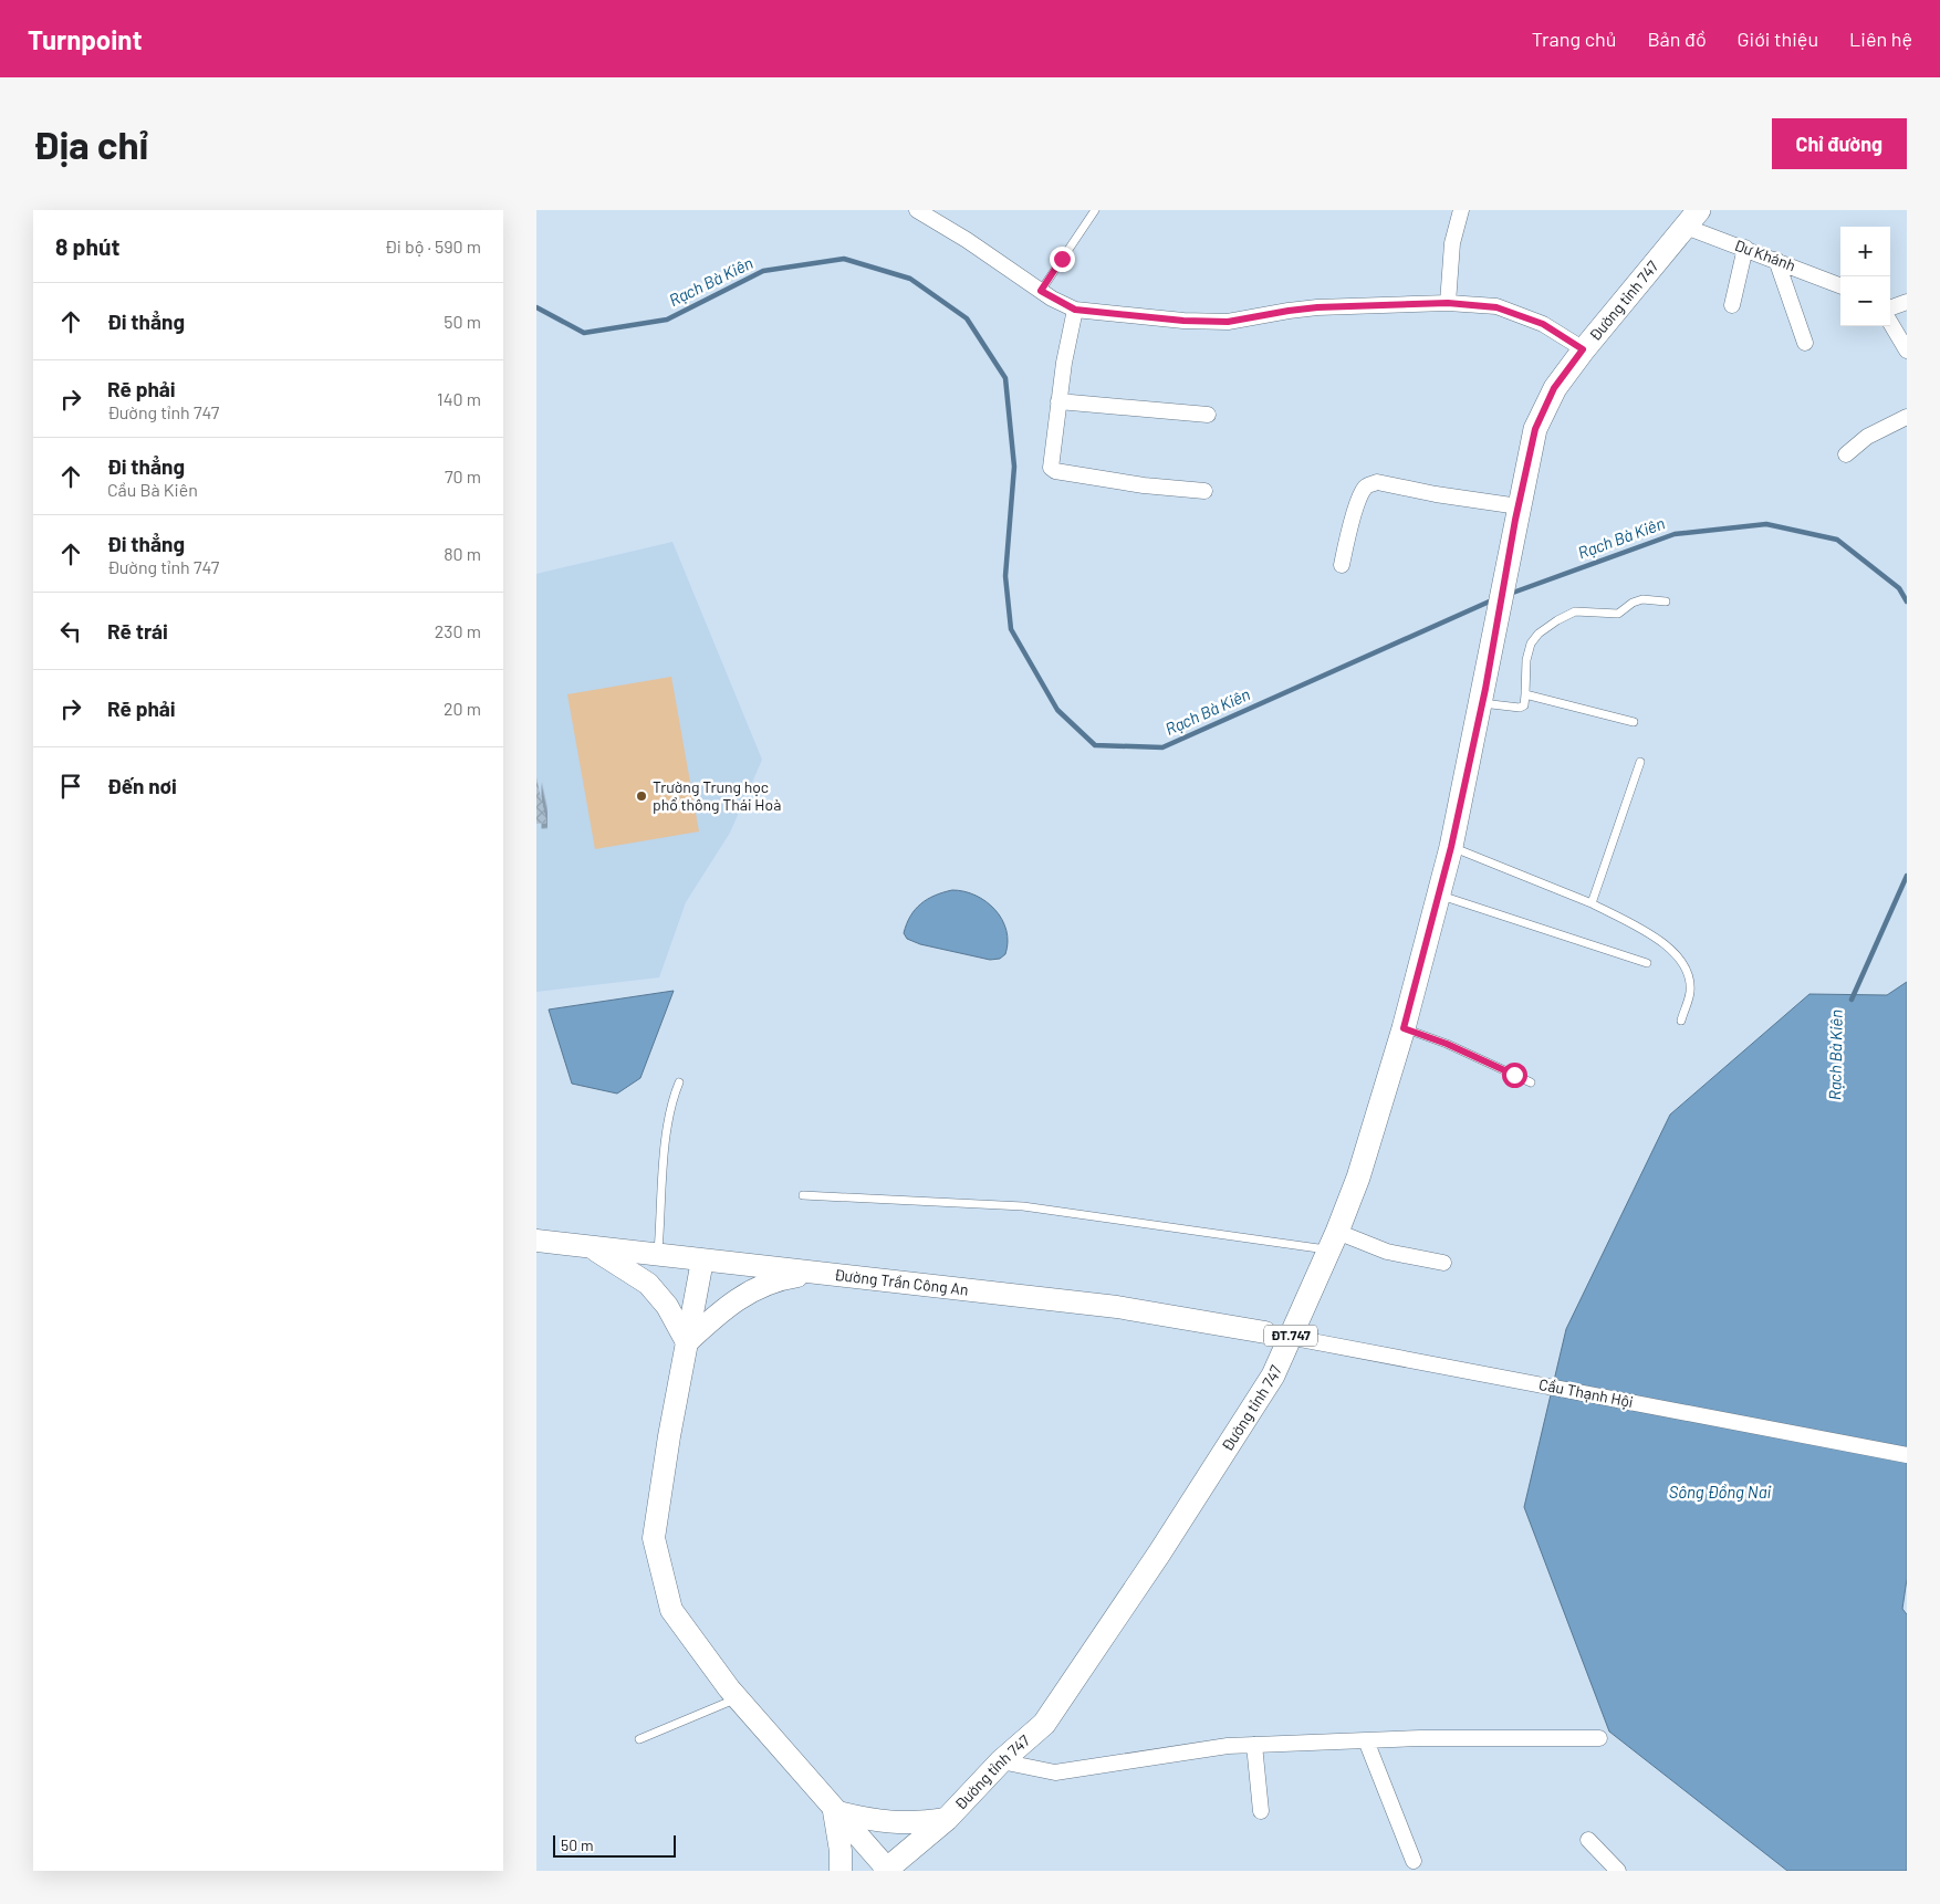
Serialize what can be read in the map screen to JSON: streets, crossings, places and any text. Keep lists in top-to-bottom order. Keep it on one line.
{"streets":{"main road":["Đường tỉnh 747","ĐT.747"],"street":["Dư Khánh","Đường Trần Công An","Cầu Thạnh Hội"]},"crossings":[["Dư Khánh","Đường tỉnh 747"],["Đường tỉnh 747","ĐT.747"],["Đường Trần Công An","Cầu Thạnh Hội"]],"water":["Rạch Bà Kiên","Sông Đồng Nai"],"places":["Trường Trung học phổ thông Thái Hoà"],"scale_bar":"50 m","page":{"header":"Turnpoint","nav":["Trang chủ","Bản đồ","Giới thiệu","Liên hệ"],"buttons":"Chỉ đường","title":"Địa chỉ","heading":["8 phút","Đi bộ · 590 m"],"map_buttons":["+","−"],"list":[["Đi thẳng","50 m"],["Rẽ phải","Đường tỉnh 747","140 m"],["Đi thẳng","Cầu Bà Kiên","70 m"],["Đi thẳng","Đường tỉnh 747","80 m"],["Rẽ trái","230 m"],["Rẽ phải","20 m"],"Đến nơi"],"scale":"50 m"}}
